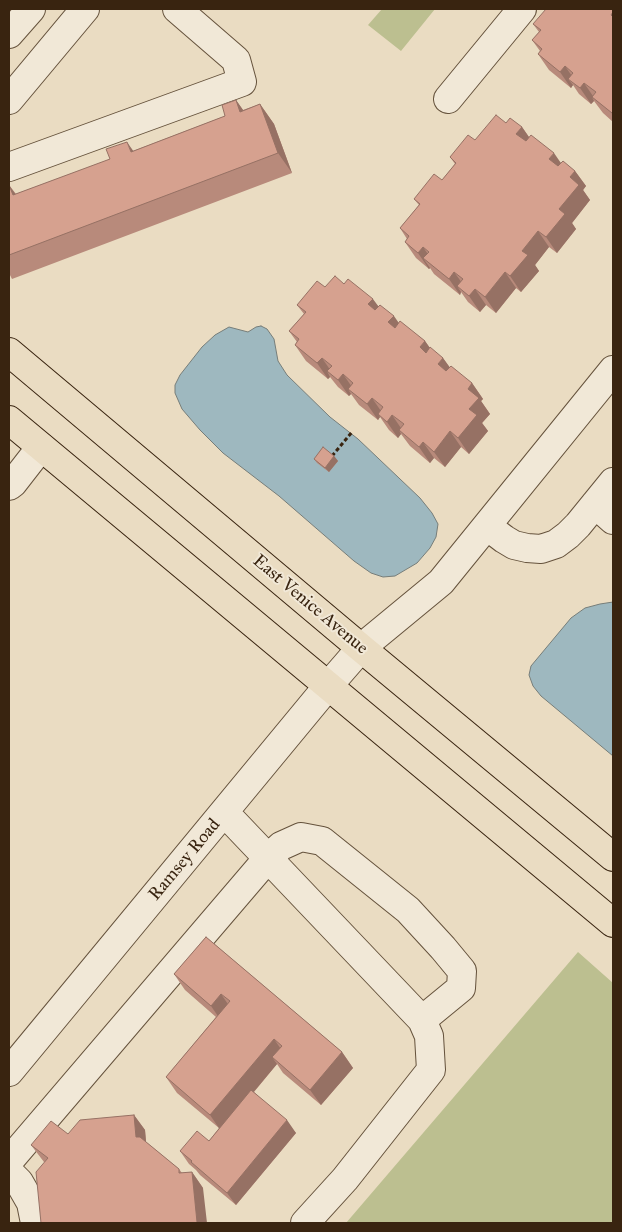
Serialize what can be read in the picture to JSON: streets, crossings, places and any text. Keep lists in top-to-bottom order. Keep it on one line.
{"streets":{"main road":["East Venice Avenue"],"street":["Ramsey Road"]},"crossings":[["East Venice Avenue","Ramsey Road"]]}
